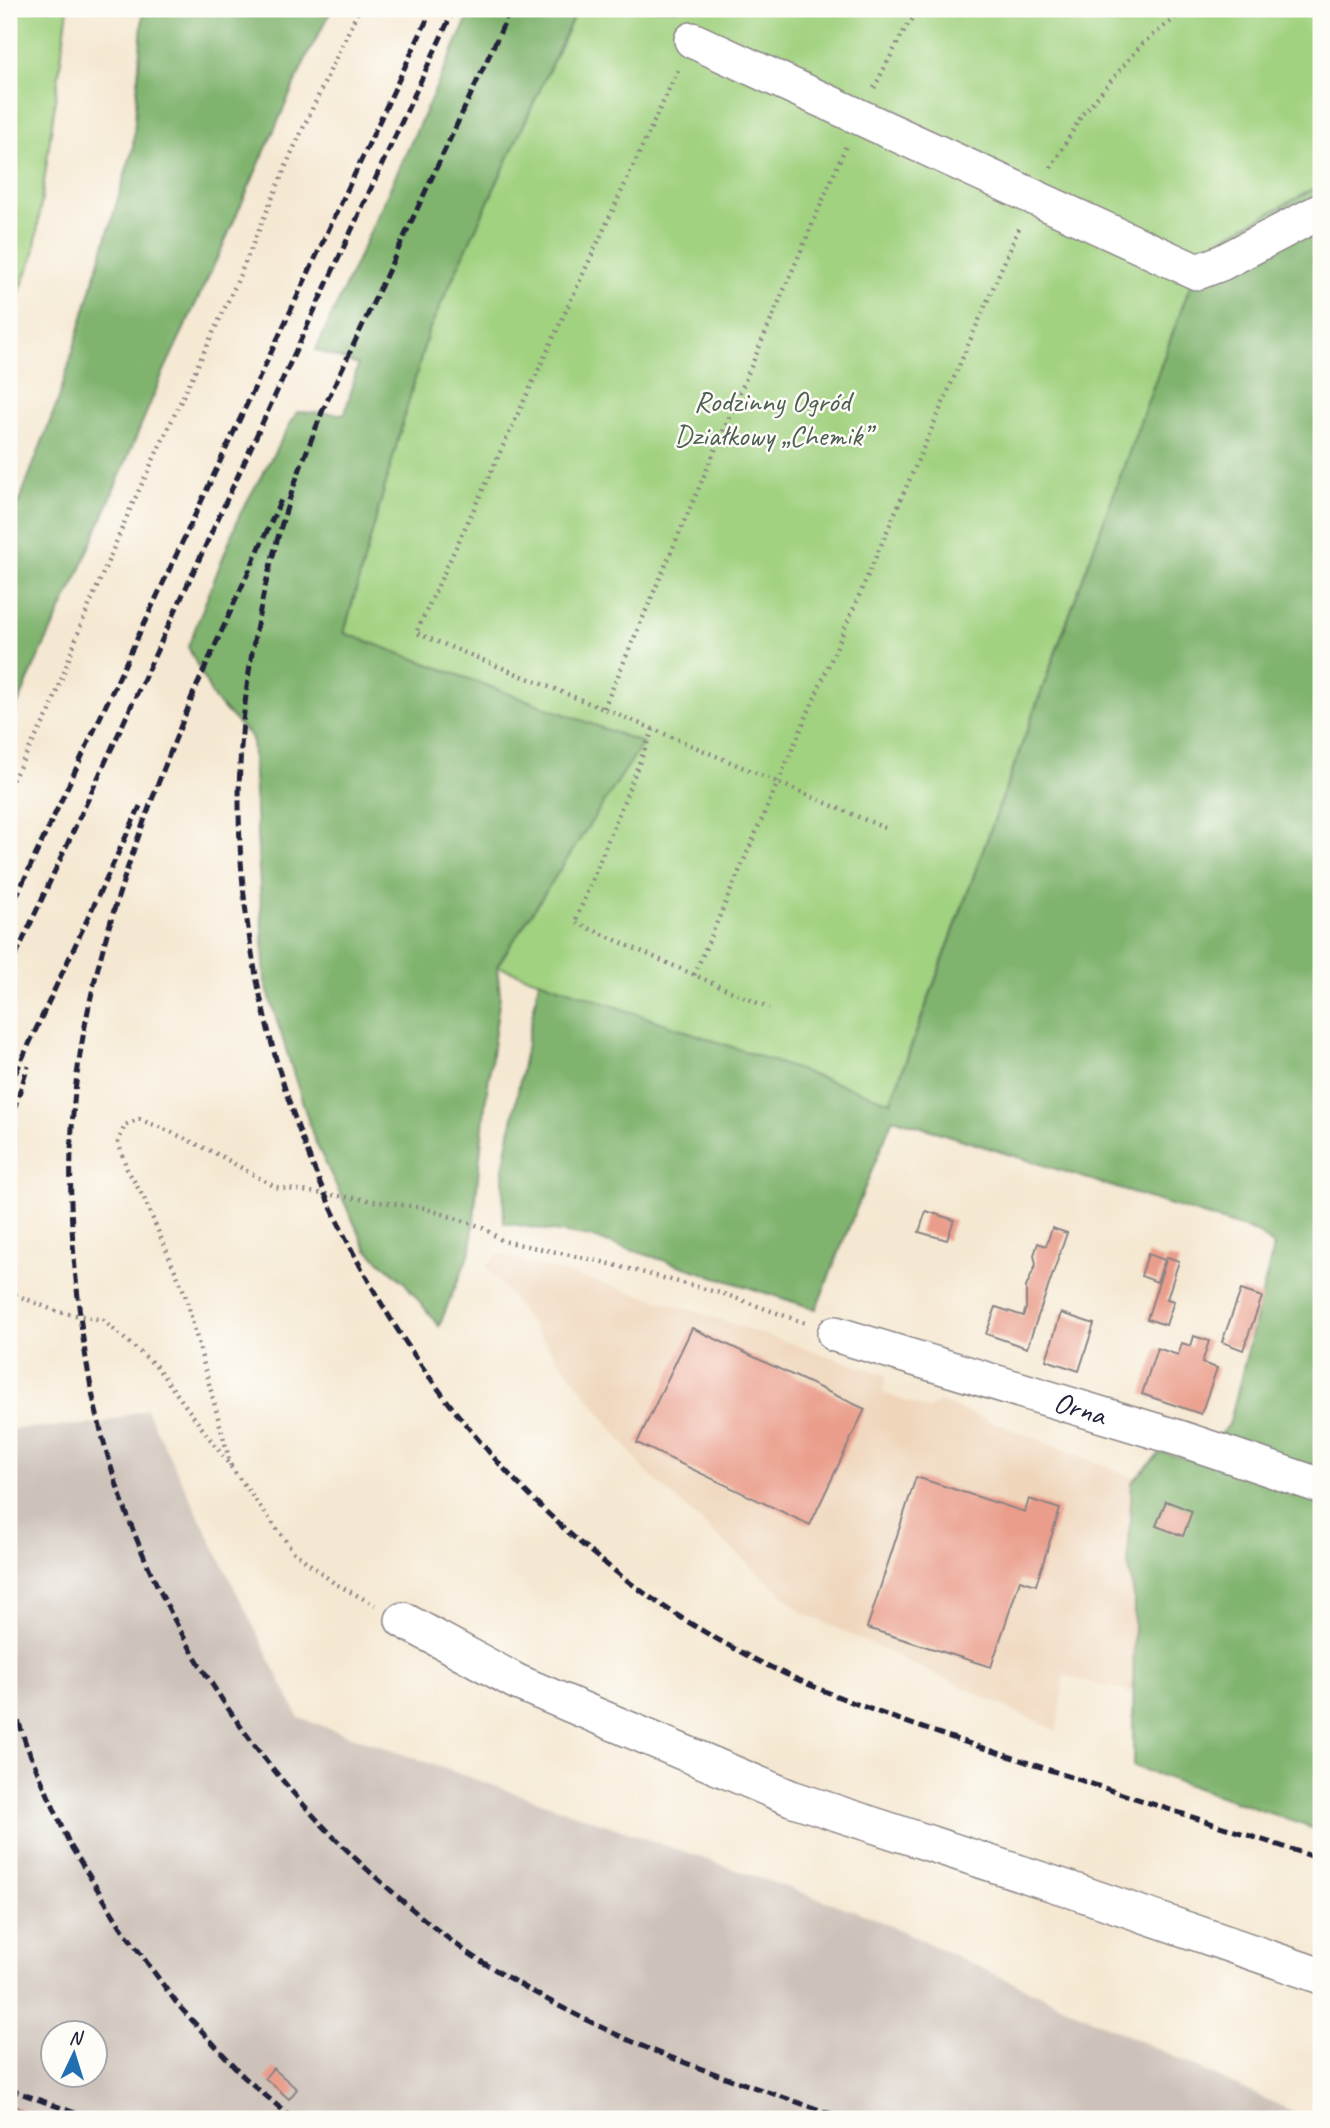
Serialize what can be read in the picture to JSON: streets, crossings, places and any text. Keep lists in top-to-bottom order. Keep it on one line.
{"streets":{"street":["Orna"]},"parks":["Rodzinny Ogród Działkowy „Chemik”"],"north":"top"}
